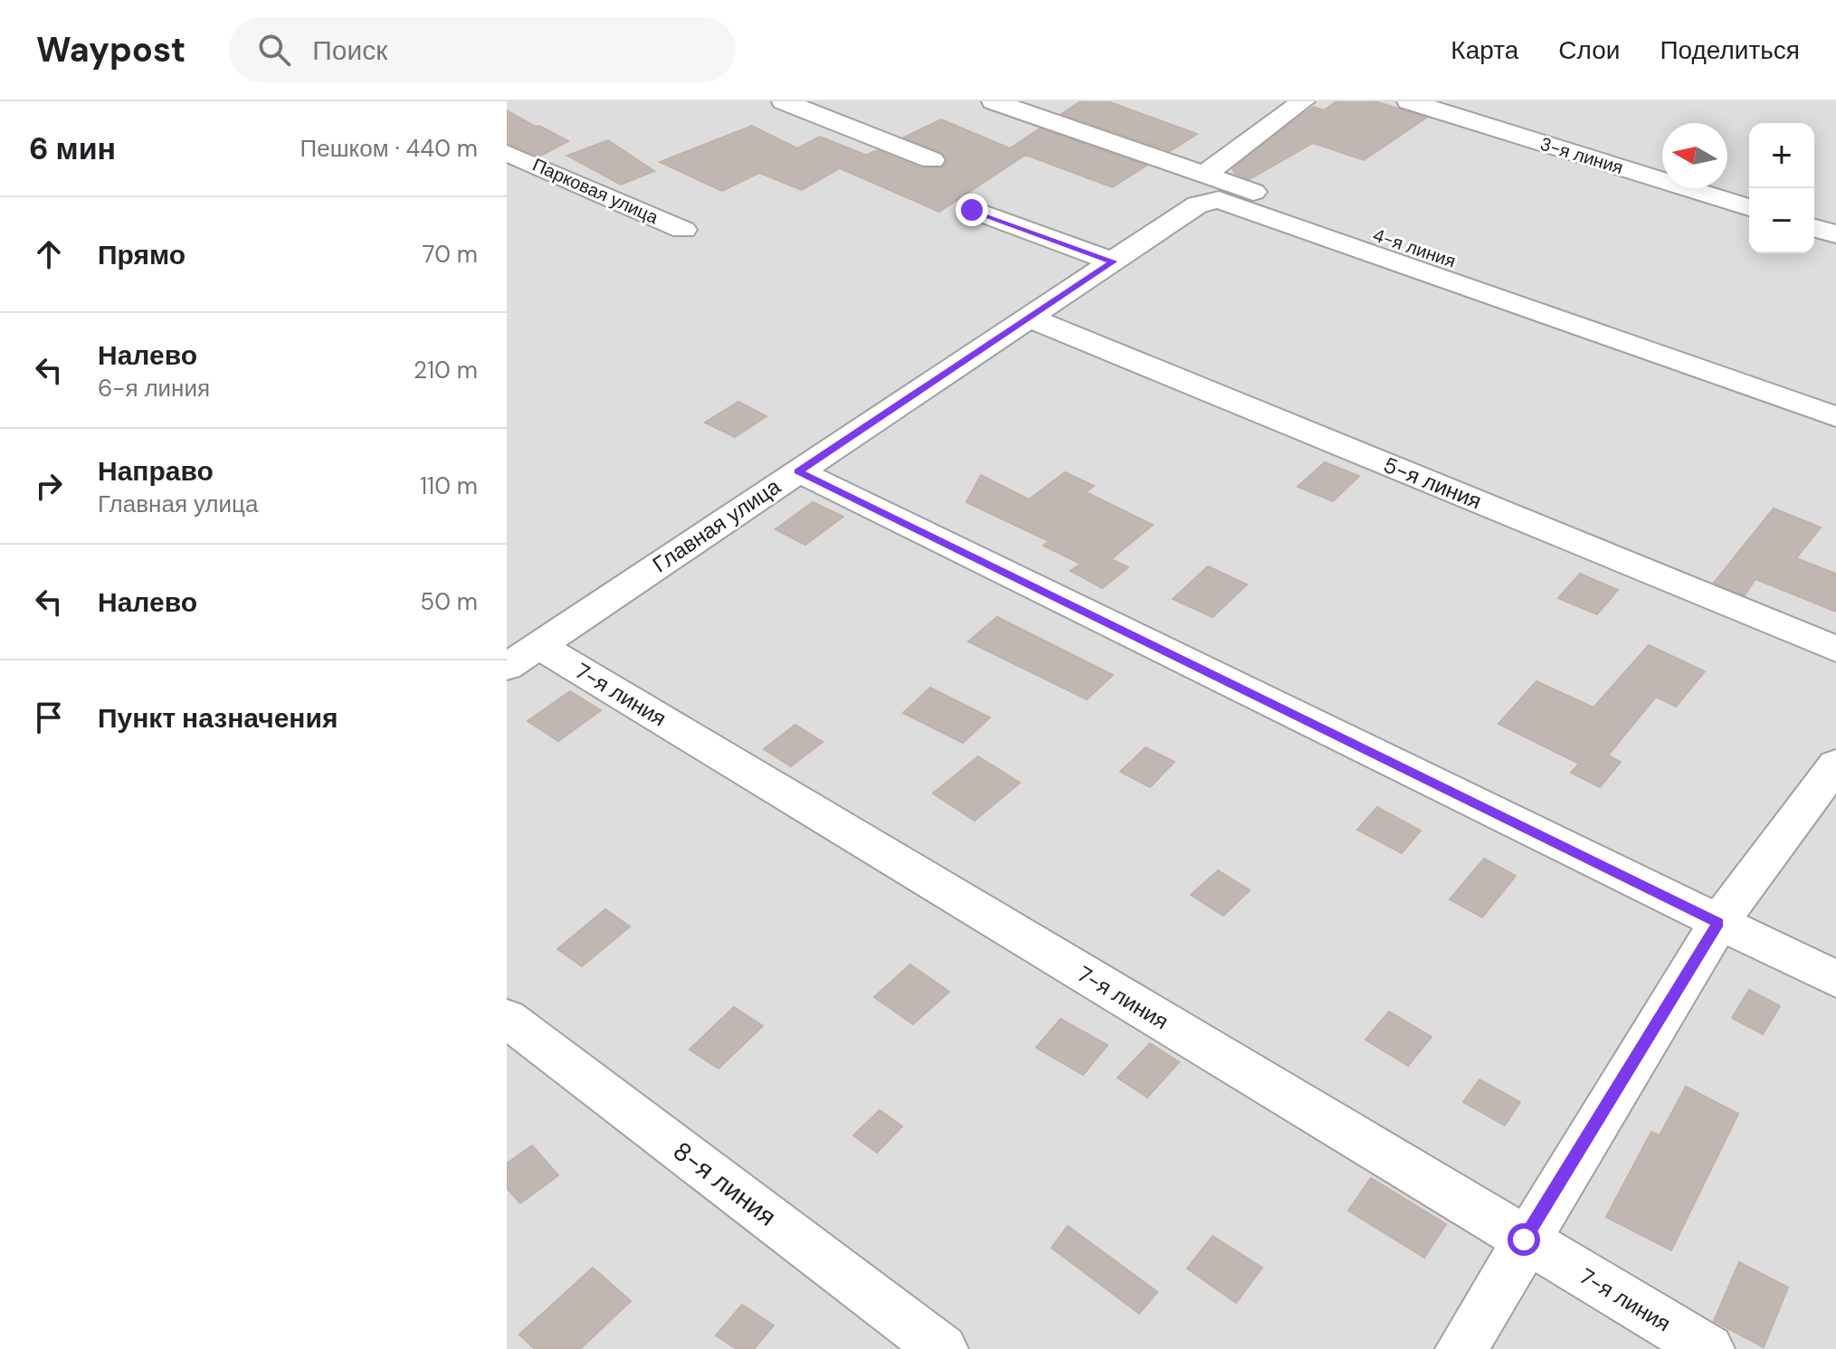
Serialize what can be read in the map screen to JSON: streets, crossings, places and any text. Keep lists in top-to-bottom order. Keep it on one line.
{"streets":{"street":["3-я линия","Парковая улица","4-я линия","5-я линия","Главная улица","7-я линия","8-я линия"]},"crossings":[["4-я линия","Главная улица"],["5-я линия","Главная улица"],["Главная улица","7-я линия"]],"north":"left","page":{"header":"Waypost","search":"Поиск","nav":["Карта","Слои","Поделиться"],"heading":["6 мин","Пешком · 440 m"],"map_buttons":["+","−"],"list":[["Прямо","70 m"],["Налево","6-я линия","210 m"],["Направо","Главная улица","110 m"],["Налево","50 m"],"Пункт назначения"]}}
